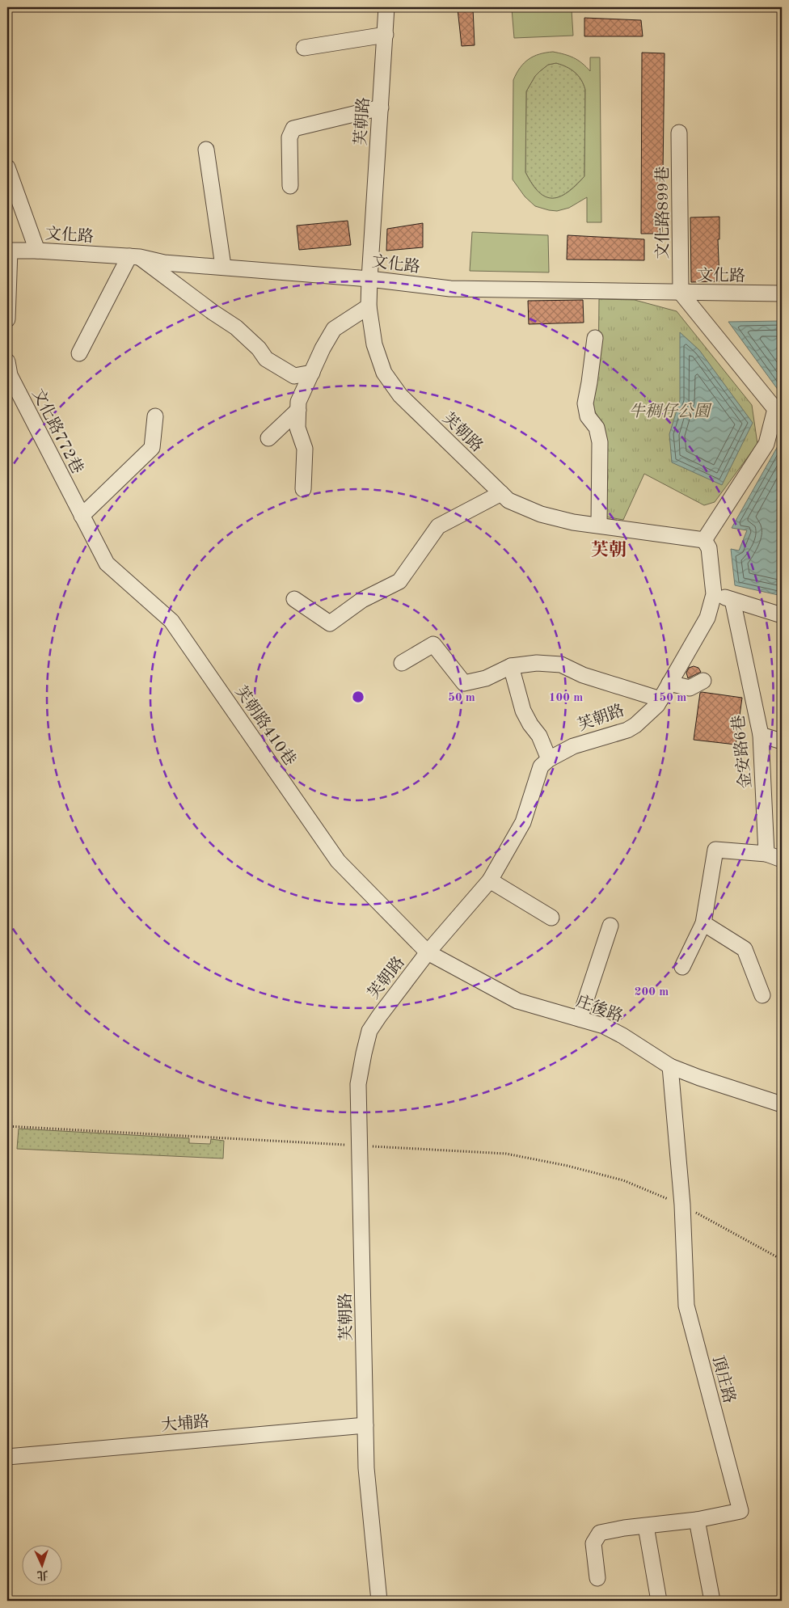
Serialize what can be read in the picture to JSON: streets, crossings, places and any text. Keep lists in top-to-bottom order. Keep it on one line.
{"streets":{"street":["芙朝路","文化路899巷","文化路","文化路772巷","芙朝路410巷","金安路6巷","庄後路","頂庄路","大埔路"]},"crossings":[["芙朝路","文化路"],["芙朝路","芙朝路410巷"],["芙朝路","庄後路"],["芙朝路","大埔路"],["文化路899巷","文化路"],["文化路772巷","芙朝路410巷"],["芙朝路410巷","庄後路"],["庄後路","頂庄路"]],"districts":["芙朝"],"parks":["牛稠仔公園"],"north":"bottom","rings":["50 m","100 m","150 m","200 m"]}
